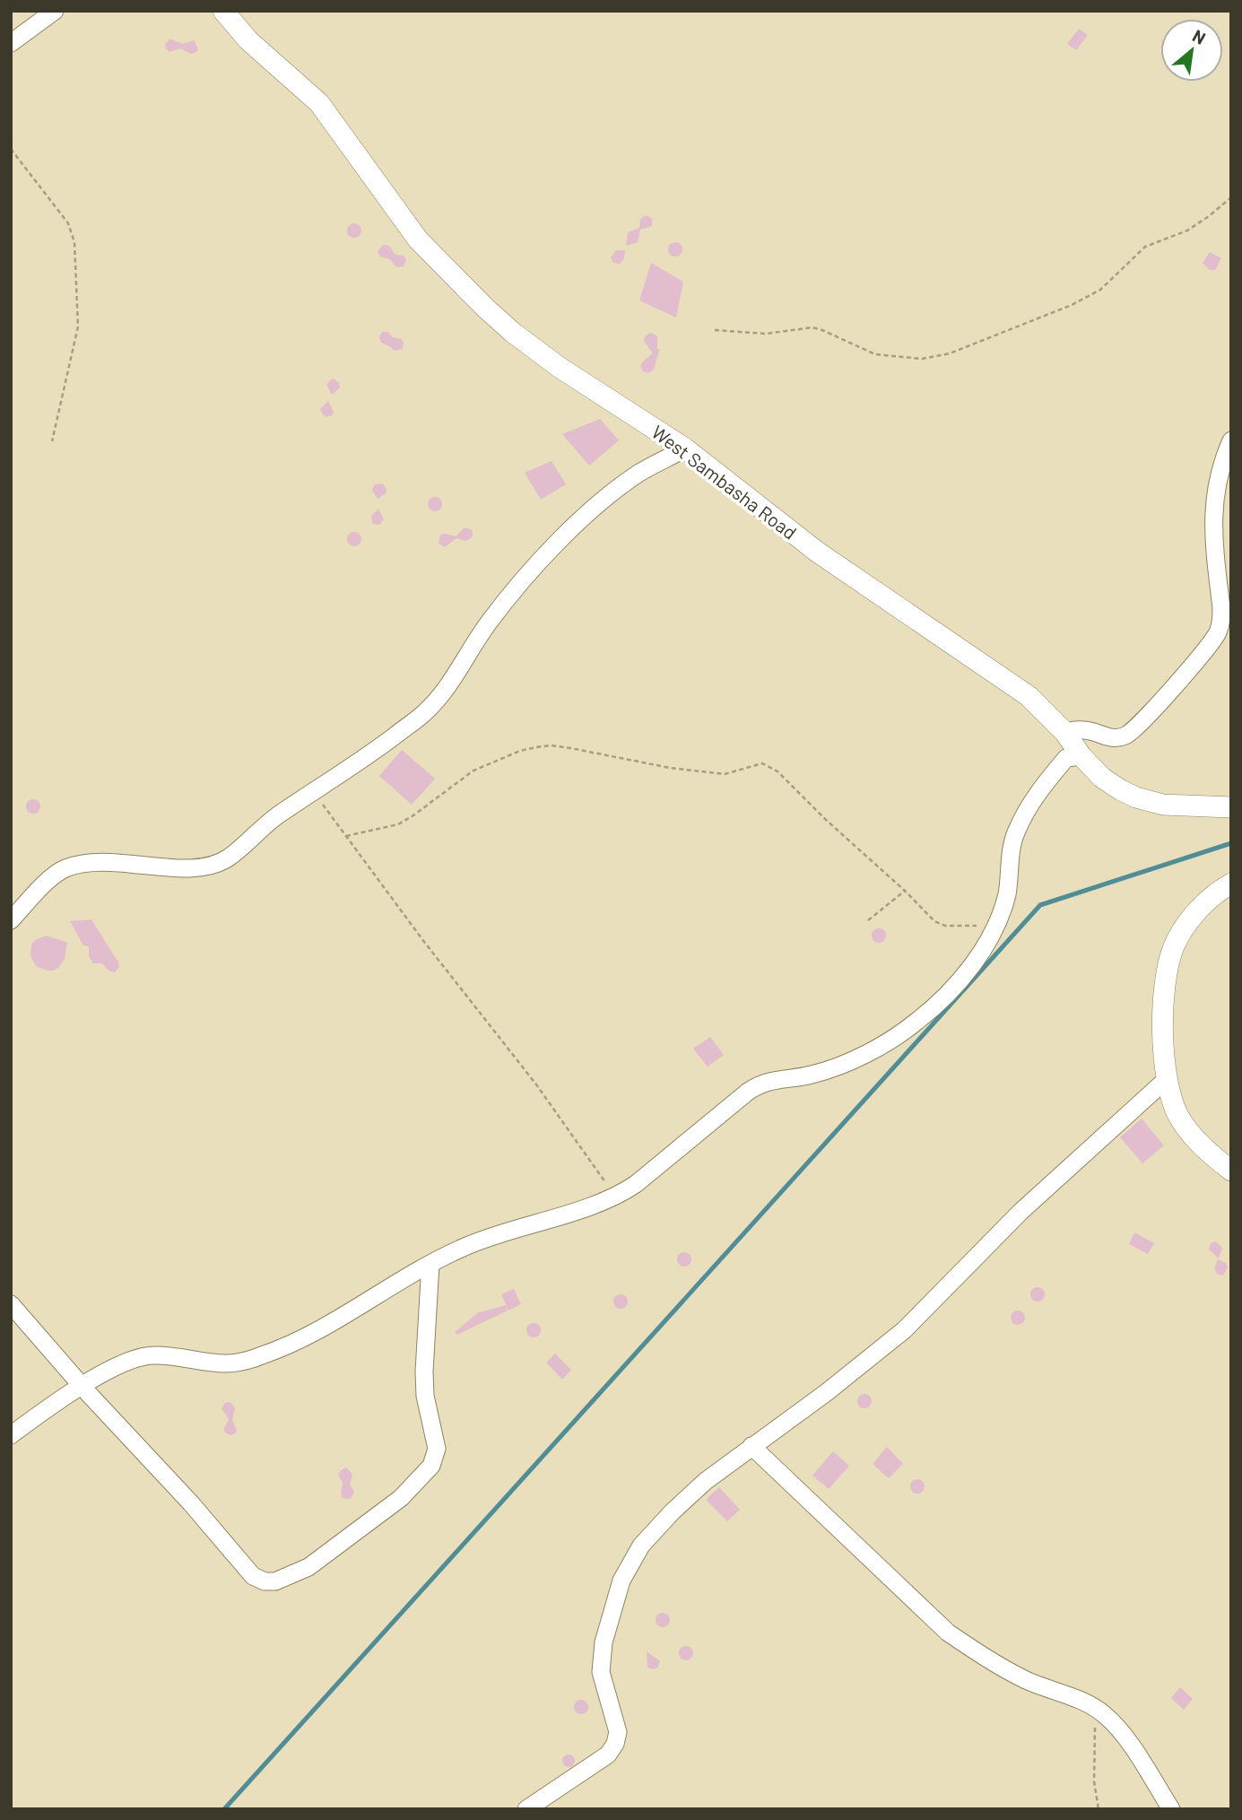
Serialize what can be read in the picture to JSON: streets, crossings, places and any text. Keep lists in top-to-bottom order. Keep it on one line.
{"streets":{"street":["West Sambasha Road"]},"north":"top right"}
